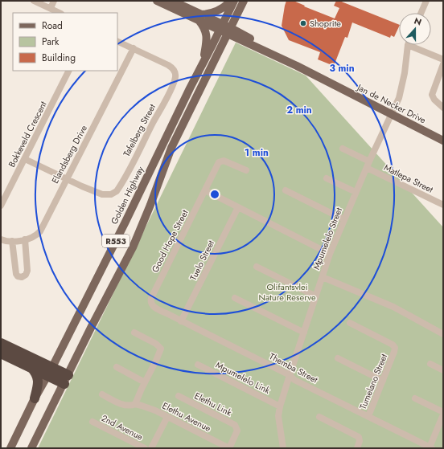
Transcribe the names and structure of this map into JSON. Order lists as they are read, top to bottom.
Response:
{
  "streets": {
    "main road": ["Jan de Necker Drive", "Golden Highway", "R553"],
    "street": [
      "Tafelberg Street",
      "Bokkeveld Crescent",
      "Elandsberg Drive",
      "Matlepa Street",
      "Mpumelelo Street",
      "Good Hope Street",
      "Tuelo Street",
      "Themba Street",
      "Mpumelelo Link",
      "Tumelano Street",
      "Elethu Link",
      "Elethu Avenue",
      "2nd Avenue"
    ]
  },
  "crossings": [
    ["Jan de Necker Drive", "Golden Highway"],
    ["Jan de Necker Drive", "Mpumelelo Street"],
    ["Jan de Necker Drive", "R553"],
    ["Tafelberg Street", "Elandsberg Drive"],
    ["Matlepa Street", "Mpumelelo Street"],
    ["Mpumelelo Street", "Themba Street"],
    ["Mpumelelo Street", "Mpumelelo Link"],
    ["Good Hope Street", "Themba Street"],
    ["Tuelo Street", "Themba Street"],
    ["Themba Street", "Tumelano Street"],
    ["Elethu Link", "Elethu Avenue"]
  ],
  "parks": ["Olifantsvlei Nature Reserve"],
  "places": ["Shoprite"],
  "legend": ["Road", "Park", "Building"],
  "north": "top",
  "rings": ["3 min", "2 min", "1 min"]
}
